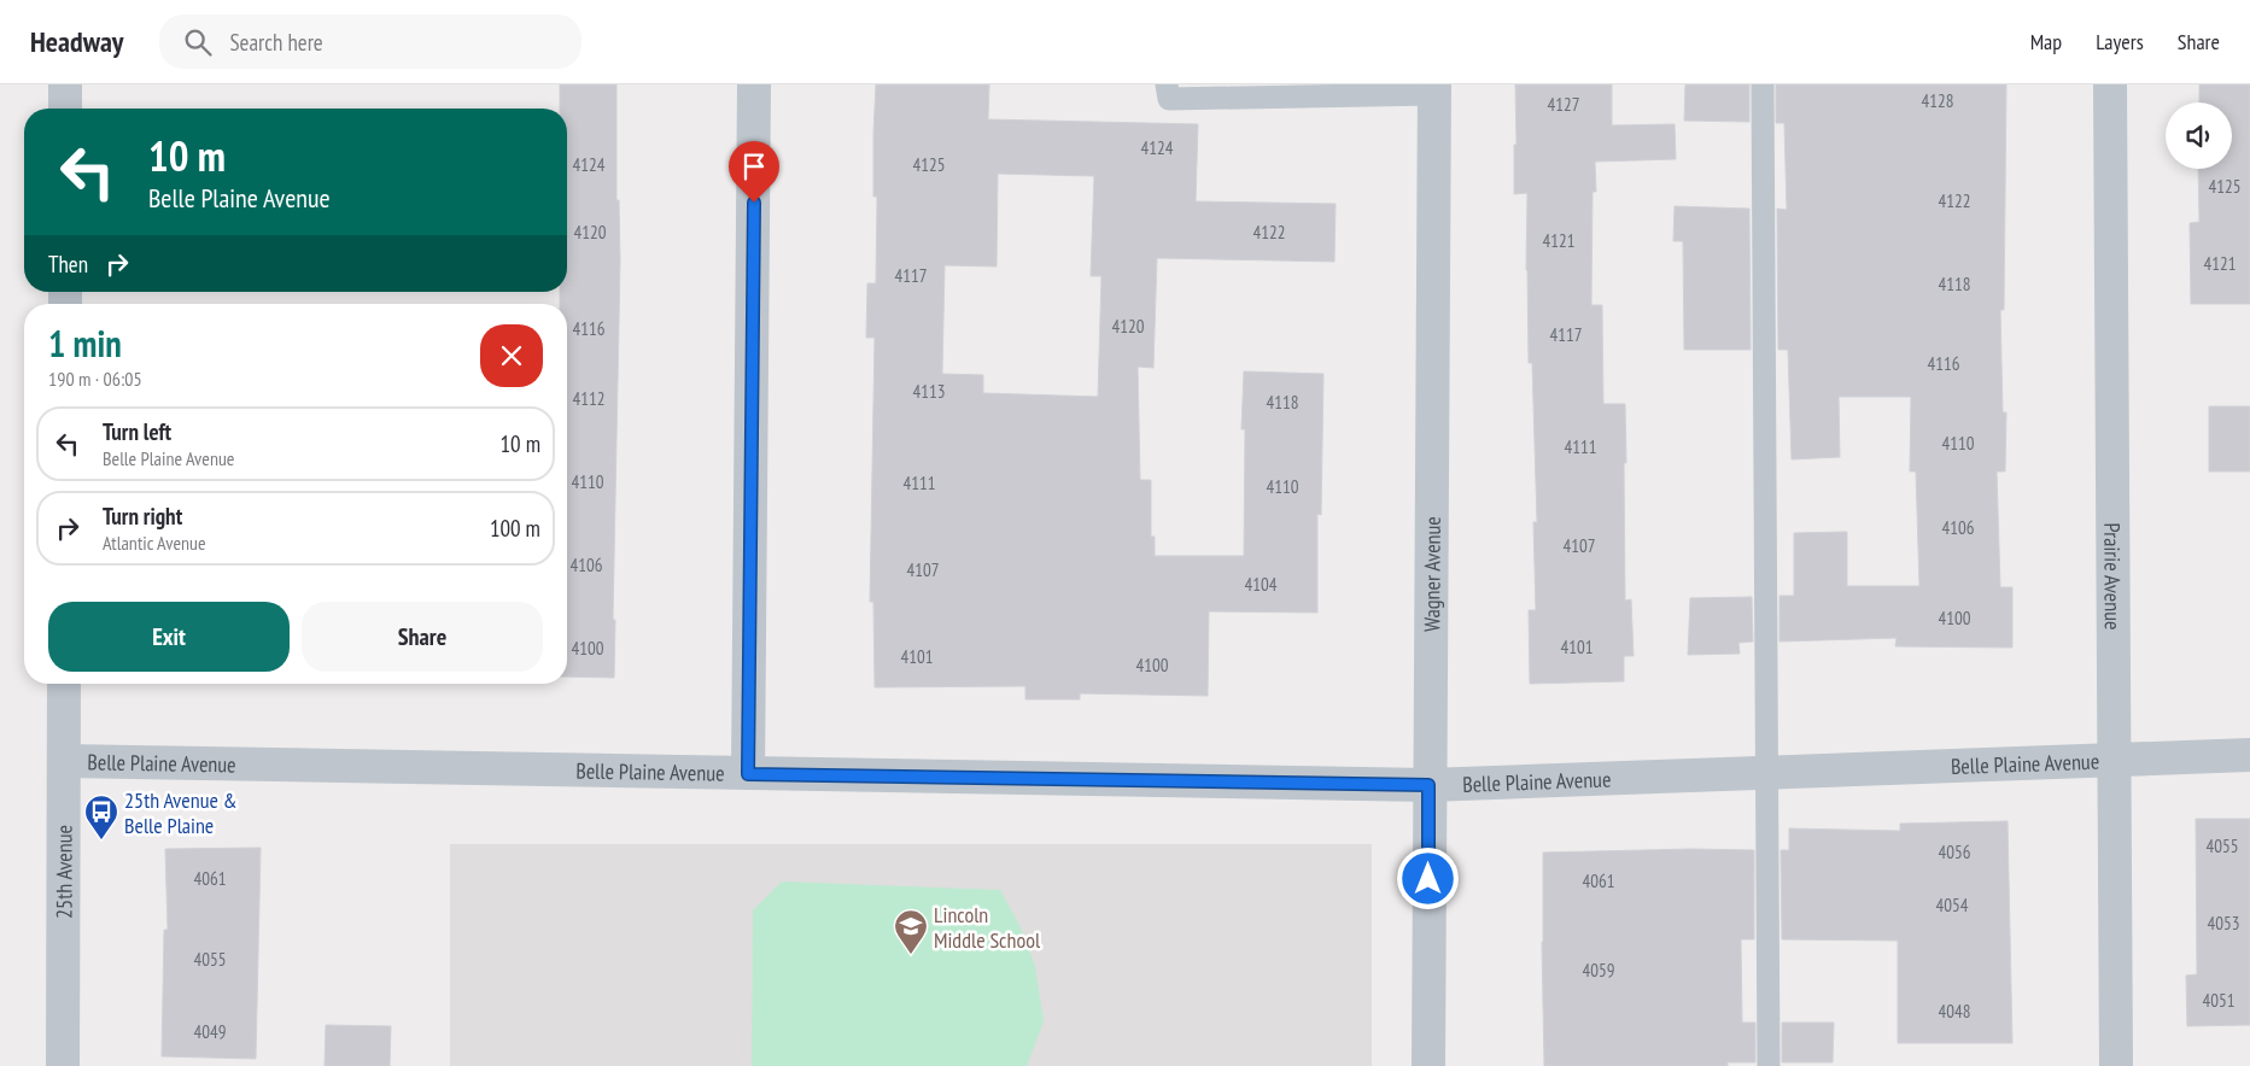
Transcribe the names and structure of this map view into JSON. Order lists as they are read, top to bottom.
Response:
{
  "streets": {
    "street": [
      "Wagner Avenue",
      "Prairie Avenue",
      "Belle Plaine Avenue",
      "25th Avenue"
    ]
  },
  "crossings": [
    ["Wagner Avenue", "Belle Plaine Avenue"],
    ["Prairie Avenue", "Belle Plaine Avenue"],
    ["Belle Plaine Avenue", "25th Avenue"]
  ],
  "places": {
    "bus stop": ["25th Avenue & Belle Plaine"],
    "school or university": ["Lincoln Middle School"]
  },
  "house_numbers": [
    "4128",
    "4127",
    "4124",
    "4124",
    "4125",
    "4125",
    "4122",
    "4120",
    "4122",
    "4121",
    "4121",
    "4117",
    "4118",
    "4120",
    "4116",
    "4117",
    "4116",
    "4113",
    "4112",
    "4118",
    "4110",
    "4111",
    "4110",
    "4111",
    "4110",
    "4106",
    "4107",
    "4106",
    "4107",
    "4104",
    "4100",
    "4101",
    "4100",
    "4101",
    "4100",
    "4055",
    "4056",
    "4061",
    "4061",
    "4054",
    "4053",
    "4055",
    "4059",
    "4051",
    "4048",
    "4049"
  ],
  "page": {
    "header": "Headway",
    "search": "Search here",
    "nav": ["Map", "Layers", "Share"],
    "turn": ["10 m", "Belle Plaine Avenue"],
    "then": "Then",
    "heading": ["1 min", "190 m · 06:05"],
    "list": [
      {
        "name": "Turn left",
        "note": "Belle Plaine Avenue",
        "value": "10 m"
      },
      {
        "name": "Turn right",
        "note": "Atlantic Avenue",
        "value": "100 m"
      }
    ],
    "buttons": ["Exit", "Share"]
  }
}
